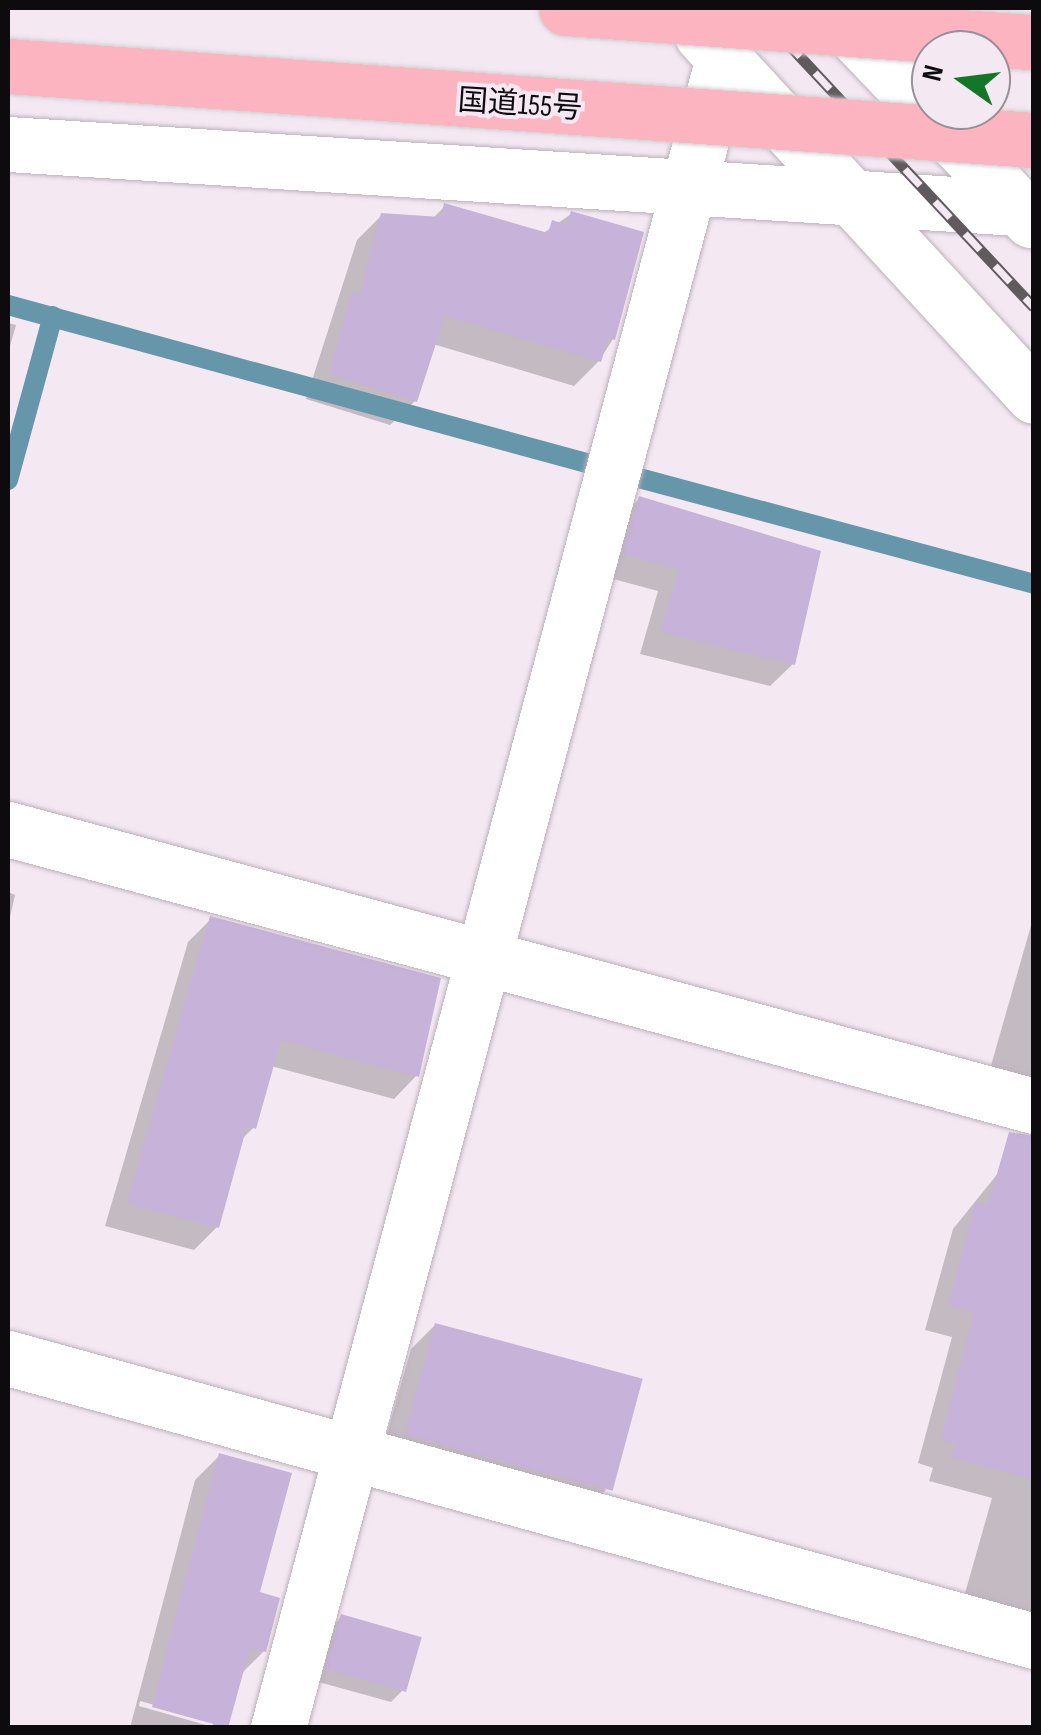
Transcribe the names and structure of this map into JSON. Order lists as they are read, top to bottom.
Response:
{
  "streets": {
    "highway": ["国道155号"]
  },
  "north": "left"
}
